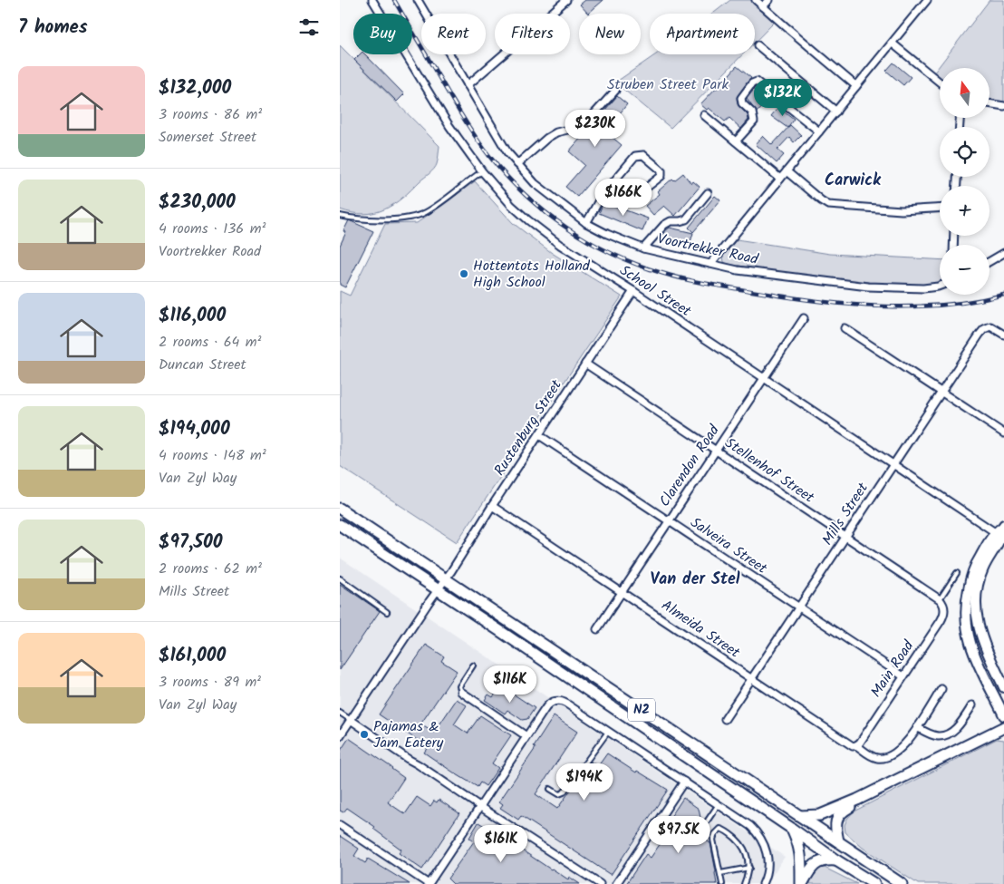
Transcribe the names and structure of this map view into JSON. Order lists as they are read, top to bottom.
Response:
{
  "streets": {
    "highway": ["N2"],
    "street": [
      "Voortrekker Road",
      "School Street",
      "Rustenburg Street",
      "Clarendon Road",
      "Stellenhof Street",
      "Mills Street",
      "Salveira Street",
      "Almeida Street",
      "Main Road"
    ]
  },
  "crossings": [
    ["School Street", "Rustenburg Street"],
    ["School Street", "Clarendon Road"],
    ["School Street", "Mills Street"],
    ["Rustenburg Street", "Stellenhof Street"],
    ["Rustenburg Street", "Salveira Street"],
    ["Rustenburg Street", "Almeida Street"],
    ["Rustenburg Street", "N2"],
    ["Clarendon Road", "Stellenhof Street"],
    ["Clarendon Road", "Salveira Street"],
    ["Clarendon Road", "Almeida Street"],
    ["Stellenhof Street", "Mills Street"],
    ["Stellenhof Street", "Main Road"],
    ["Mills Street", "Salveira Street"],
    ["Mills Street", "Almeida Street"],
    ["Salveira Street", "Main Road"],
    ["Almeida Street", "Main Road"]
  ],
  "districts": ["Carwick", "Van der Stel"],
  "parks": ["Struben Street Park"],
  "places": ["Hottentots Holland High School", "Pajamas & Jam Eatery"],
  "north": "top",
  "page": {
    "heading": "7 homes",
    "chip": [
      "Buy",
      "Rent",
      "Filters",
      "New",
      "Apartment"
    ],
    "list": [
      {
        "name": "$132,000",
        "note": "3 rooms · 86 m² · Somerset Street"
      },
      {
        "name": "$230,000",
        "note": "4 rooms · 136 m² · Voortrekker Road"
      },
      {
        "name": "$116,000",
        "note": "2 rooms · 64 m² · Duncan Street"
      },
      {
        "name": "$194,000",
        "note": "4 rooms · 148 m² · Van Zyl Way"
      },
      {
        "name": "$97,500",
        "note": "2 rooms · 62 m² · Mills Street"
      },
      {
        "name": "$161,000",
        "note": "3 rooms · 89 m² · Van Zyl Way"
      }
    ],
    "map_buttons": ["+", "−"],
    "price": [
      "$132K",
      "$230K",
      "$166K",
      "$116K",
      "$194K",
      "$97.5K",
      "$161K"
    ]
  }
}
